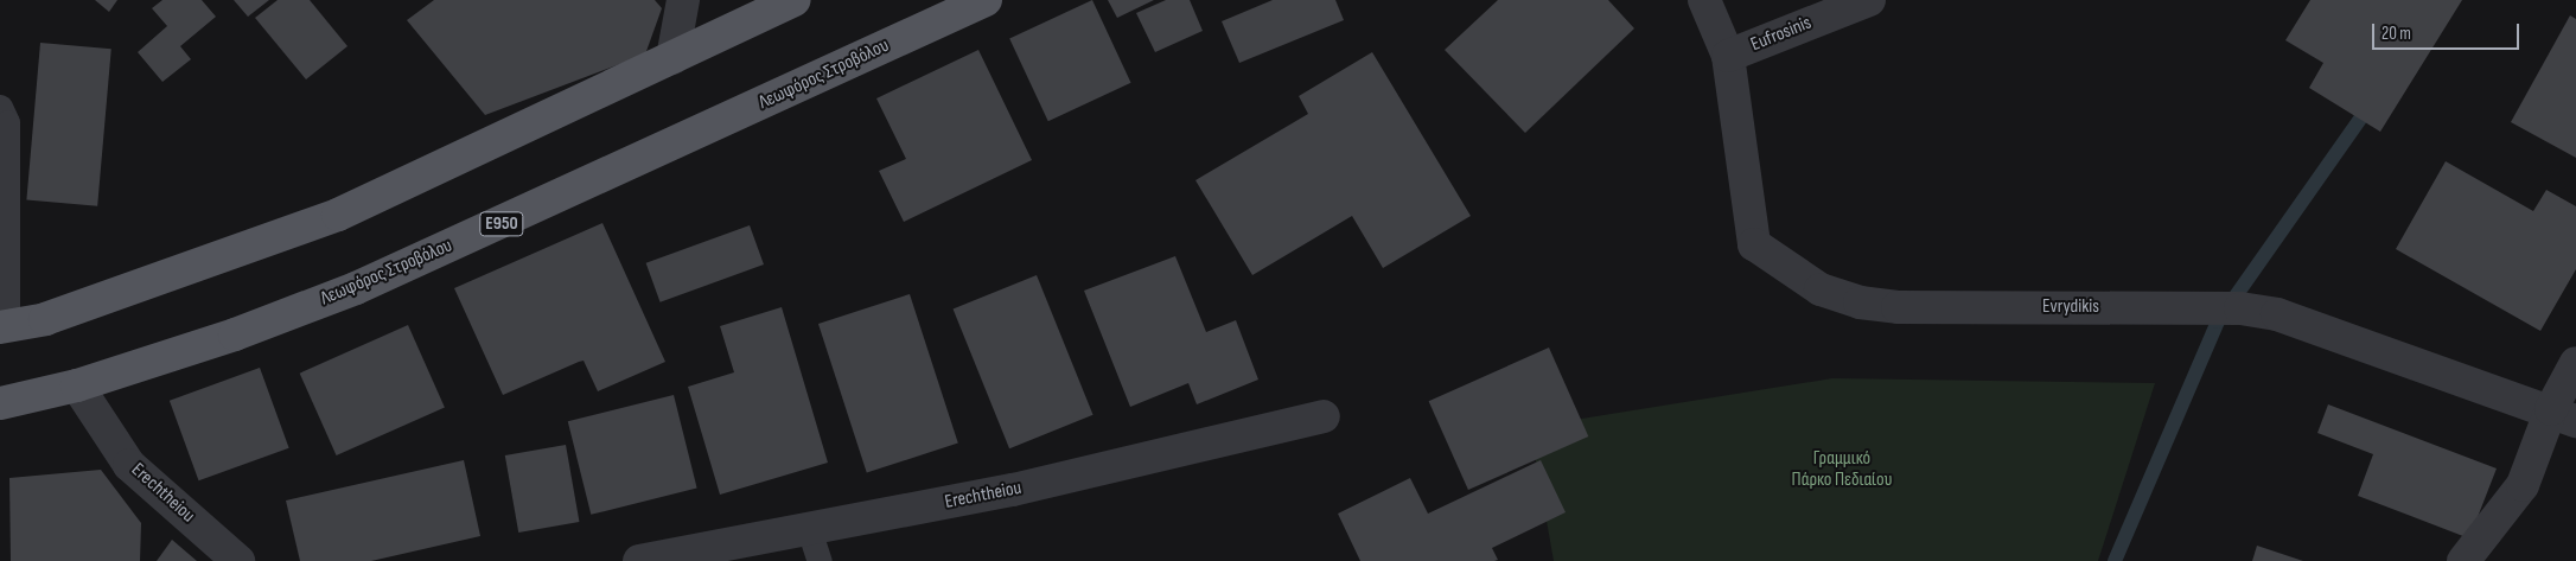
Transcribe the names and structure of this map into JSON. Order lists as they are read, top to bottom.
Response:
{
  "streets": {
    "main road": ["Λεωφόρος Στροβόλου", "E950"],
    "street": ["Eufrosinis", "Evrydikis", "Erechtheiou"]
  },
  "crossings": [
    ["Eufrosinis", "Evrydikis"],
    ["Λεωφόρος Στροβόλου", "Erechtheiou"]
  ],
  "parks": ["Γραμμικό Πάρκο Πεδιαίου"],
  "scale_bar": "20 m"
}
